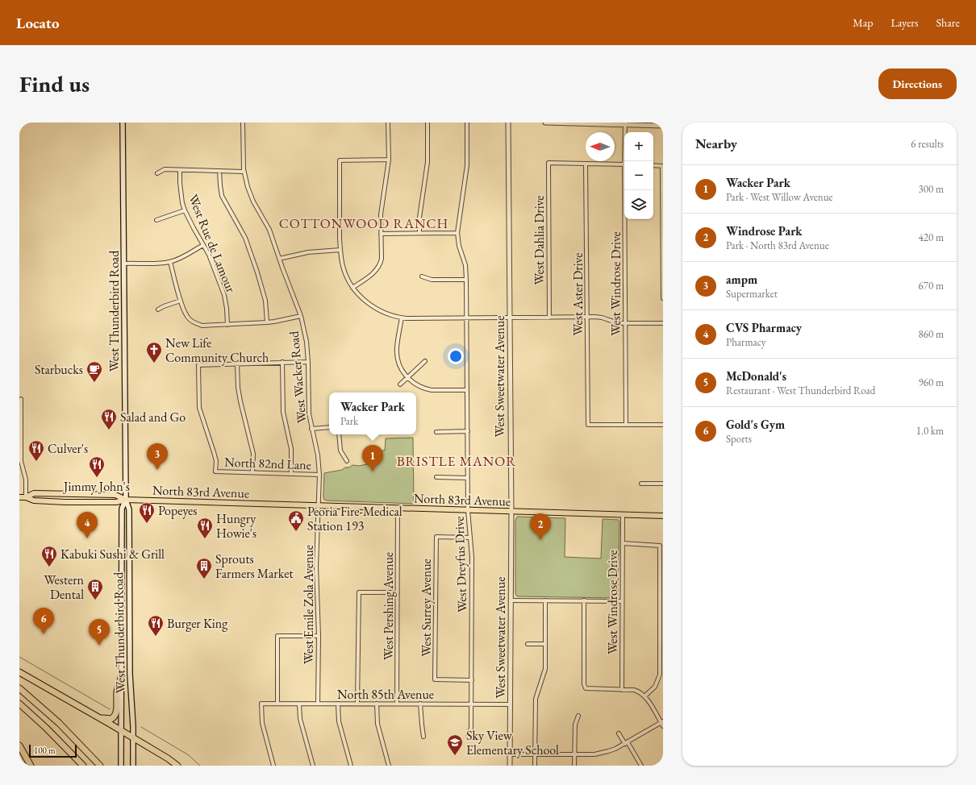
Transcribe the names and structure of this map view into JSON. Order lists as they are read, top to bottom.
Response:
{
  "streets": {
    "main road": ["West Thunderbird Road", "North 83rd Avenue"],
    "street": [
      "West Dahlia Drive",
      "West Rue de Lamour",
      "West Windrose Drive",
      "West Aster Drive",
      "West Sweetwater Avenue",
      "West Wacker Road",
      "North 82nd Lane",
      "West Dreyfus Drive",
      "West Emile Zola Avenue",
      "West Pershing Avenue",
      "West Surrey Avenue",
      "North 85th Avenue"
    ]
  },
  "crossings": [
    ["West Dahlia Drive", "West Aster Drive"],
    ["West Windrose Drive", "West Aster Drive"],
    ["West Windrose Drive", "North 83rd Avenue"],
    ["West Thunderbird Road", "North 83rd Avenue"],
    ["West Sweetwater Avenue", "North 83rd Avenue"],
    ["West Sweetwater Avenue", "North 85th Avenue"],
    ["West Wacker Road", "North 82nd Lane"],
    ["West Wacker Road", "North 83rd Avenue"],
    ["West Wacker Road", "West Emile Zola Avenue"],
    ["North 83rd Avenue", "West Dreyfus Drive"],
    ["North 83rd Avenue", "West Emile Zola Avenue"],
    ["North 83rd Avenue", "West Pershing Avenue"],
    ["West Dreyfus Drive", "West Surrey Avenue"],
    ["West Dreyfus Drive", "North 85th Avenue"],
    ["West Emile Zola Avenue", "North 85th Avenue"],
    ["West Pershing Avenue", "North 85th Avenue"]
  ],
  "districts": ["COTTONWOOD RANCH", "BRISTLE MANOR"],
  "places": {
    "church": ["New Life Community Church"],
    "cafe": ["Starbucks"],
    "restaurant": [
      "Salad and Go",
      "Culver's",
      "Jimmy John's",
      "Popeyes",
      "Hungry Howie's",
      "Kabuki Sushi & Grill",
      "Burger King"
    ],
    "public building": ["Peoria Fire-Medical Station 193"],
    "building": ["Sprouts Farmers Market", "Western Dental"],
    "school or university": ["Sky View Elementary School"]
  },
  "scale_bar": "100 m",
  "north": "left",
  "page": {
    "header": "Locato",
    "nav": ["Map", "Layers", "Share"],
    "buttons": "Directions",
    "title": "Find us",
    "heading": ["Nearby", "6 results"],
    "map_buttons": ["+", "−"],
    "list": [
      {
        "mark": "1",
        "name": "Wacker Park",
        "note": "Park · West Willow Avenue",
        "value": "300 m"
      },
      {
        "mark": "2",
        "name": "Windrose Park",
        "note": "Park · North 83rd Avenue",
        "value": "420 m"
      },
      {
        "mark": "3",
        "name": "ampm",
        "note": "Supermarket",
        "value": "670 m"
      },
      {
        "mark": "4",
        "name": "CVS Pharmacy",
        "note": "Pharmacy",
        "value": "860 m"
      },
      {
        "mark": "5",
        "name": "McDonald's",
        "note": "Restaurant · West Thunderbird Road",
        "value": "960 m"
      },
      {
        "mark": "6",
        "name": "Gold's Gym",
        "note": "Sports",
        "value": "1.0 km"
      }
    ],
    "popup": ["Wacker Park", "Park"],
    "pins": [
      "3",
      "1",
      "4",
      "2",
      "6",
      "5"
    ],
    "scale": "100 m"
  }
}
